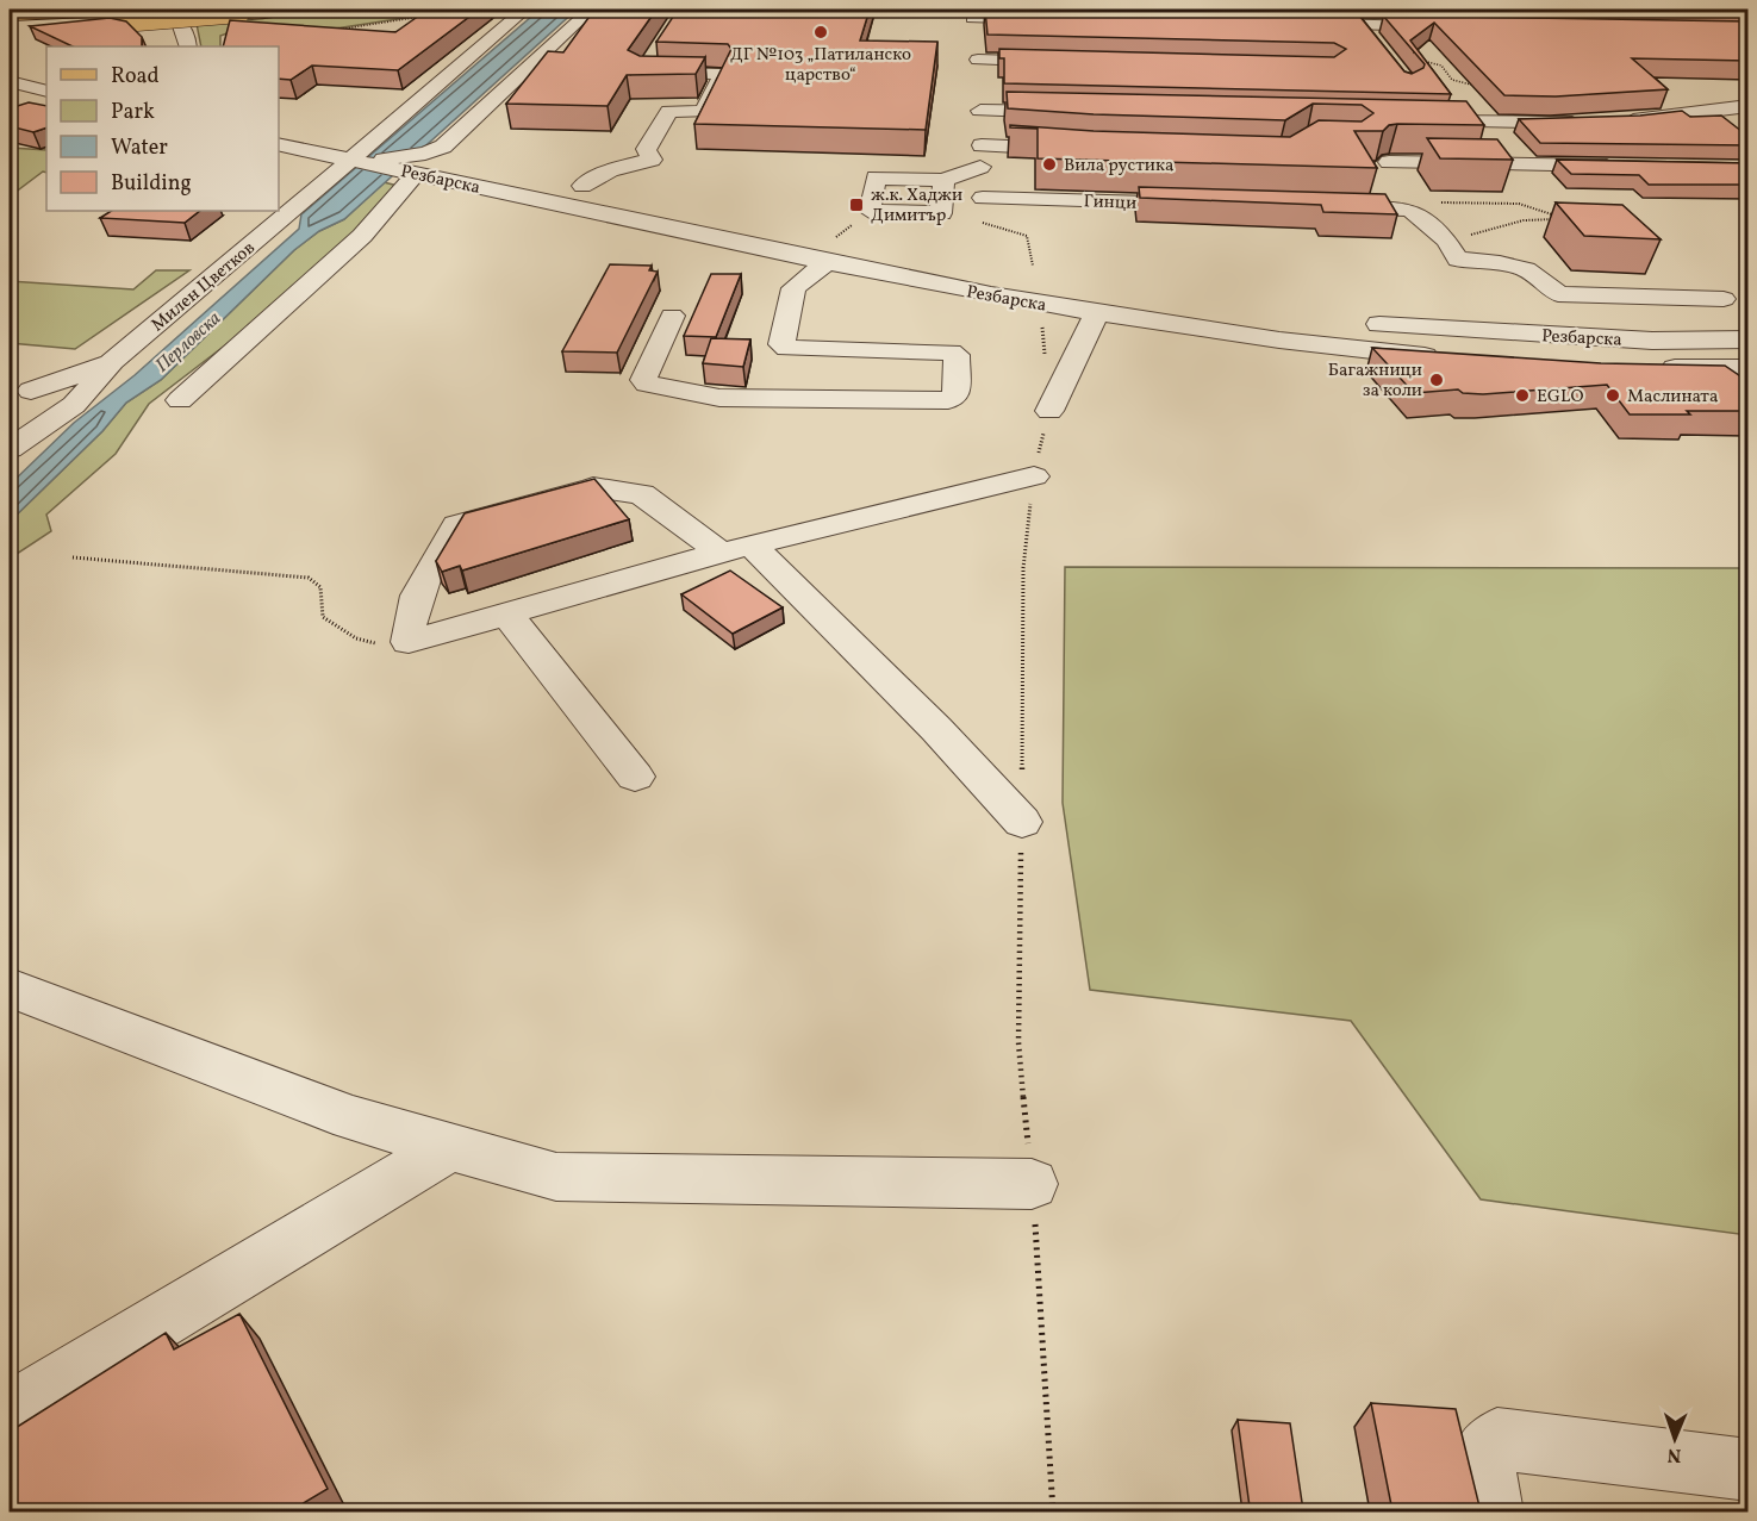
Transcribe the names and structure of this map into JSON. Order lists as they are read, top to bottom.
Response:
{
  "streets": {
    "street": ["Резбарска", "Гинци", "Милен Цветков"]
  },
  "crossings": [
    ["Резбарска", "Милен Цветков"]
  ],
  "water": ["Перловска"],
  "places": {
    "other": [
      "ДГ №103 „Патиланско царство“",
      "Вила рустика",
      "Багажници за коли",
      "EGLO",
      "Маслината"
    ],
    "transit": ["ж.к. Хаджи Димитър"]
  },
  "legend": [
    "Road",
    "Park",
    "Water",
    "Building"
  ],
  "north": "bottom"
}
